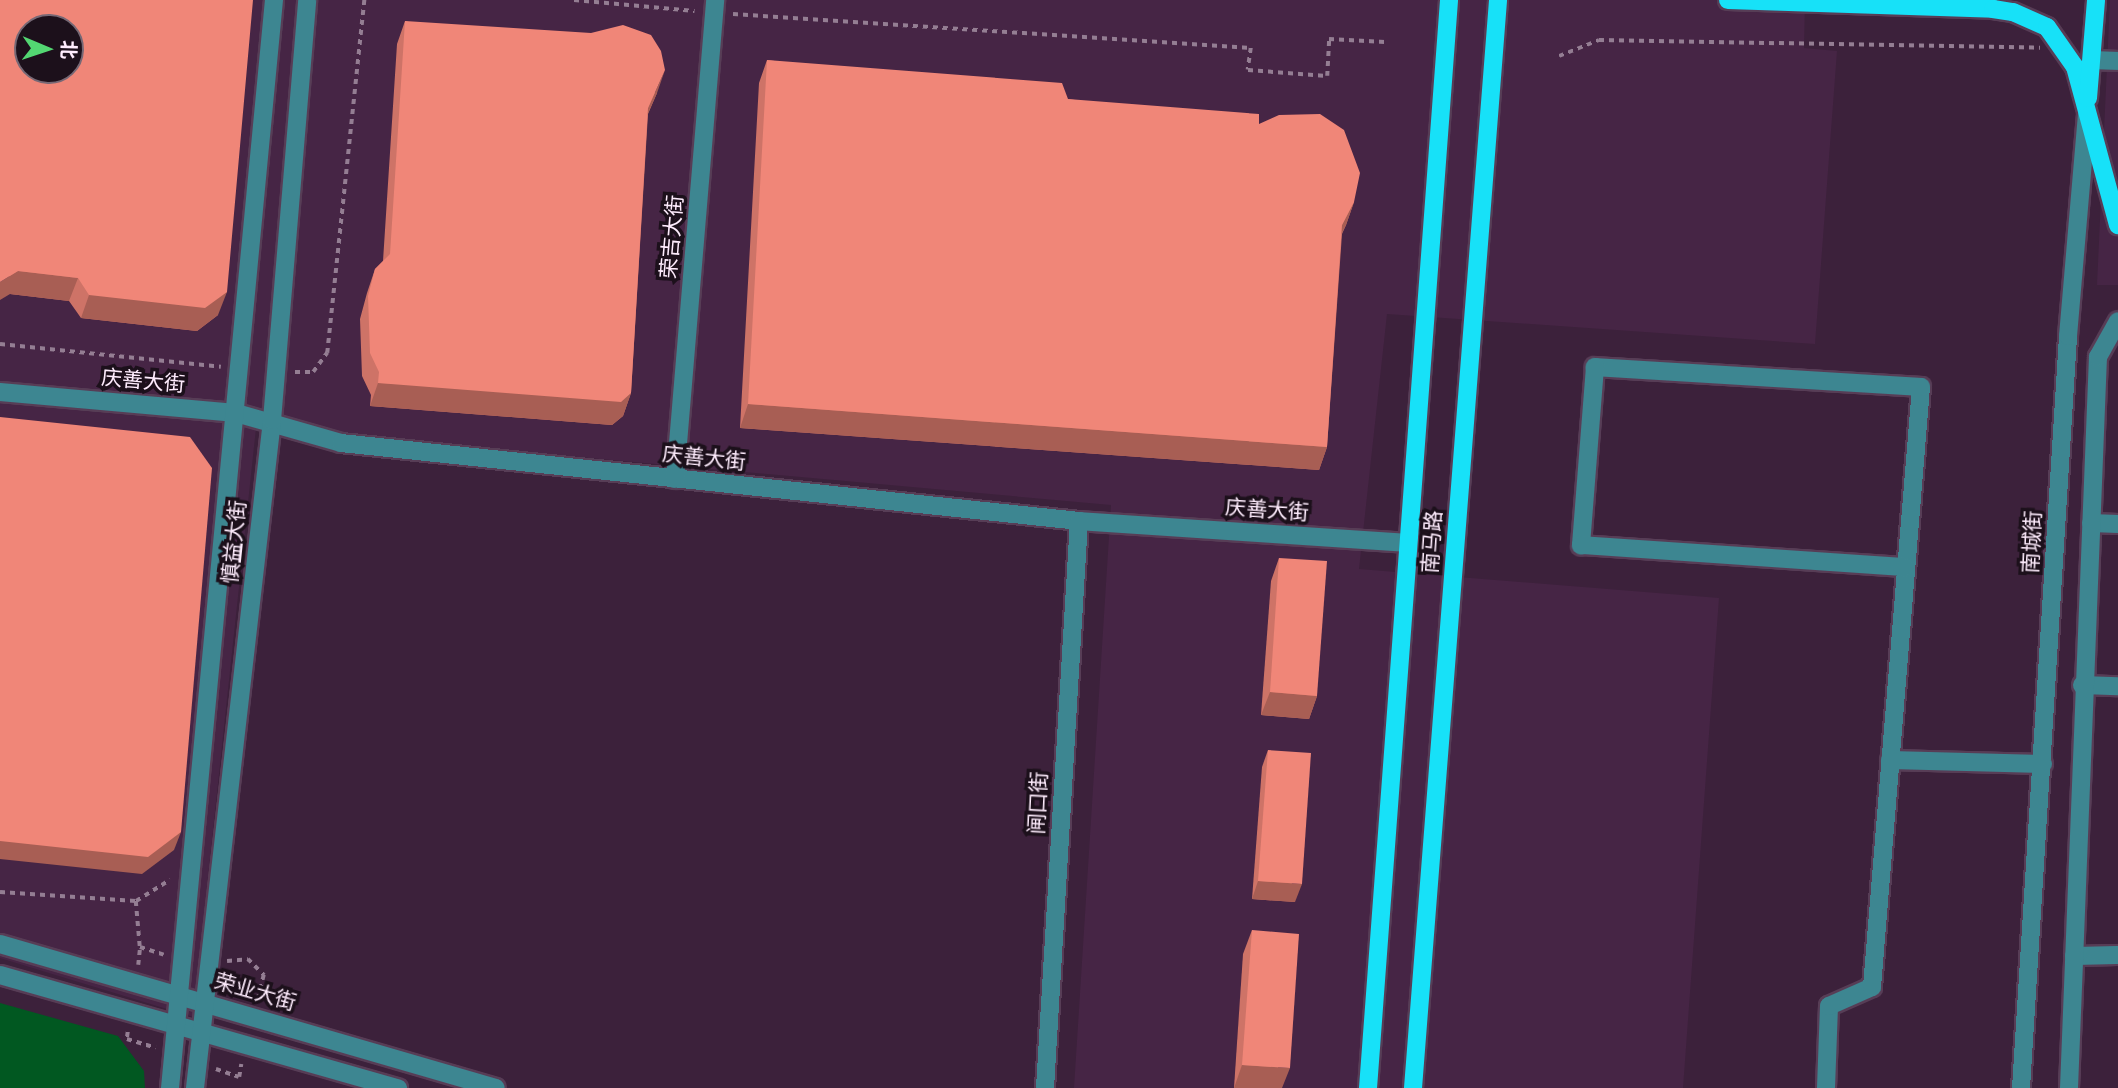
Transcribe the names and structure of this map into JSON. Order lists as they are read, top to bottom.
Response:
{
  "streets": {
    "main road": ["南马路", "南城街"],
    "street": [
      "荣吉大街",
      "庆善大街",
      "慎益大街",
      "闸口街",
      "荣业大街"
    ]
  },
  "crossings": [
    ["荣吉大街", "庆善大街"],
    ["庆善大街", "慎益大街"],
    ["庆善大街", "南马路"],
    ["庆善大街", "闸口街"],
    ["慎益大街", "荣业大街"]
  ],
  "north": "right"
}
